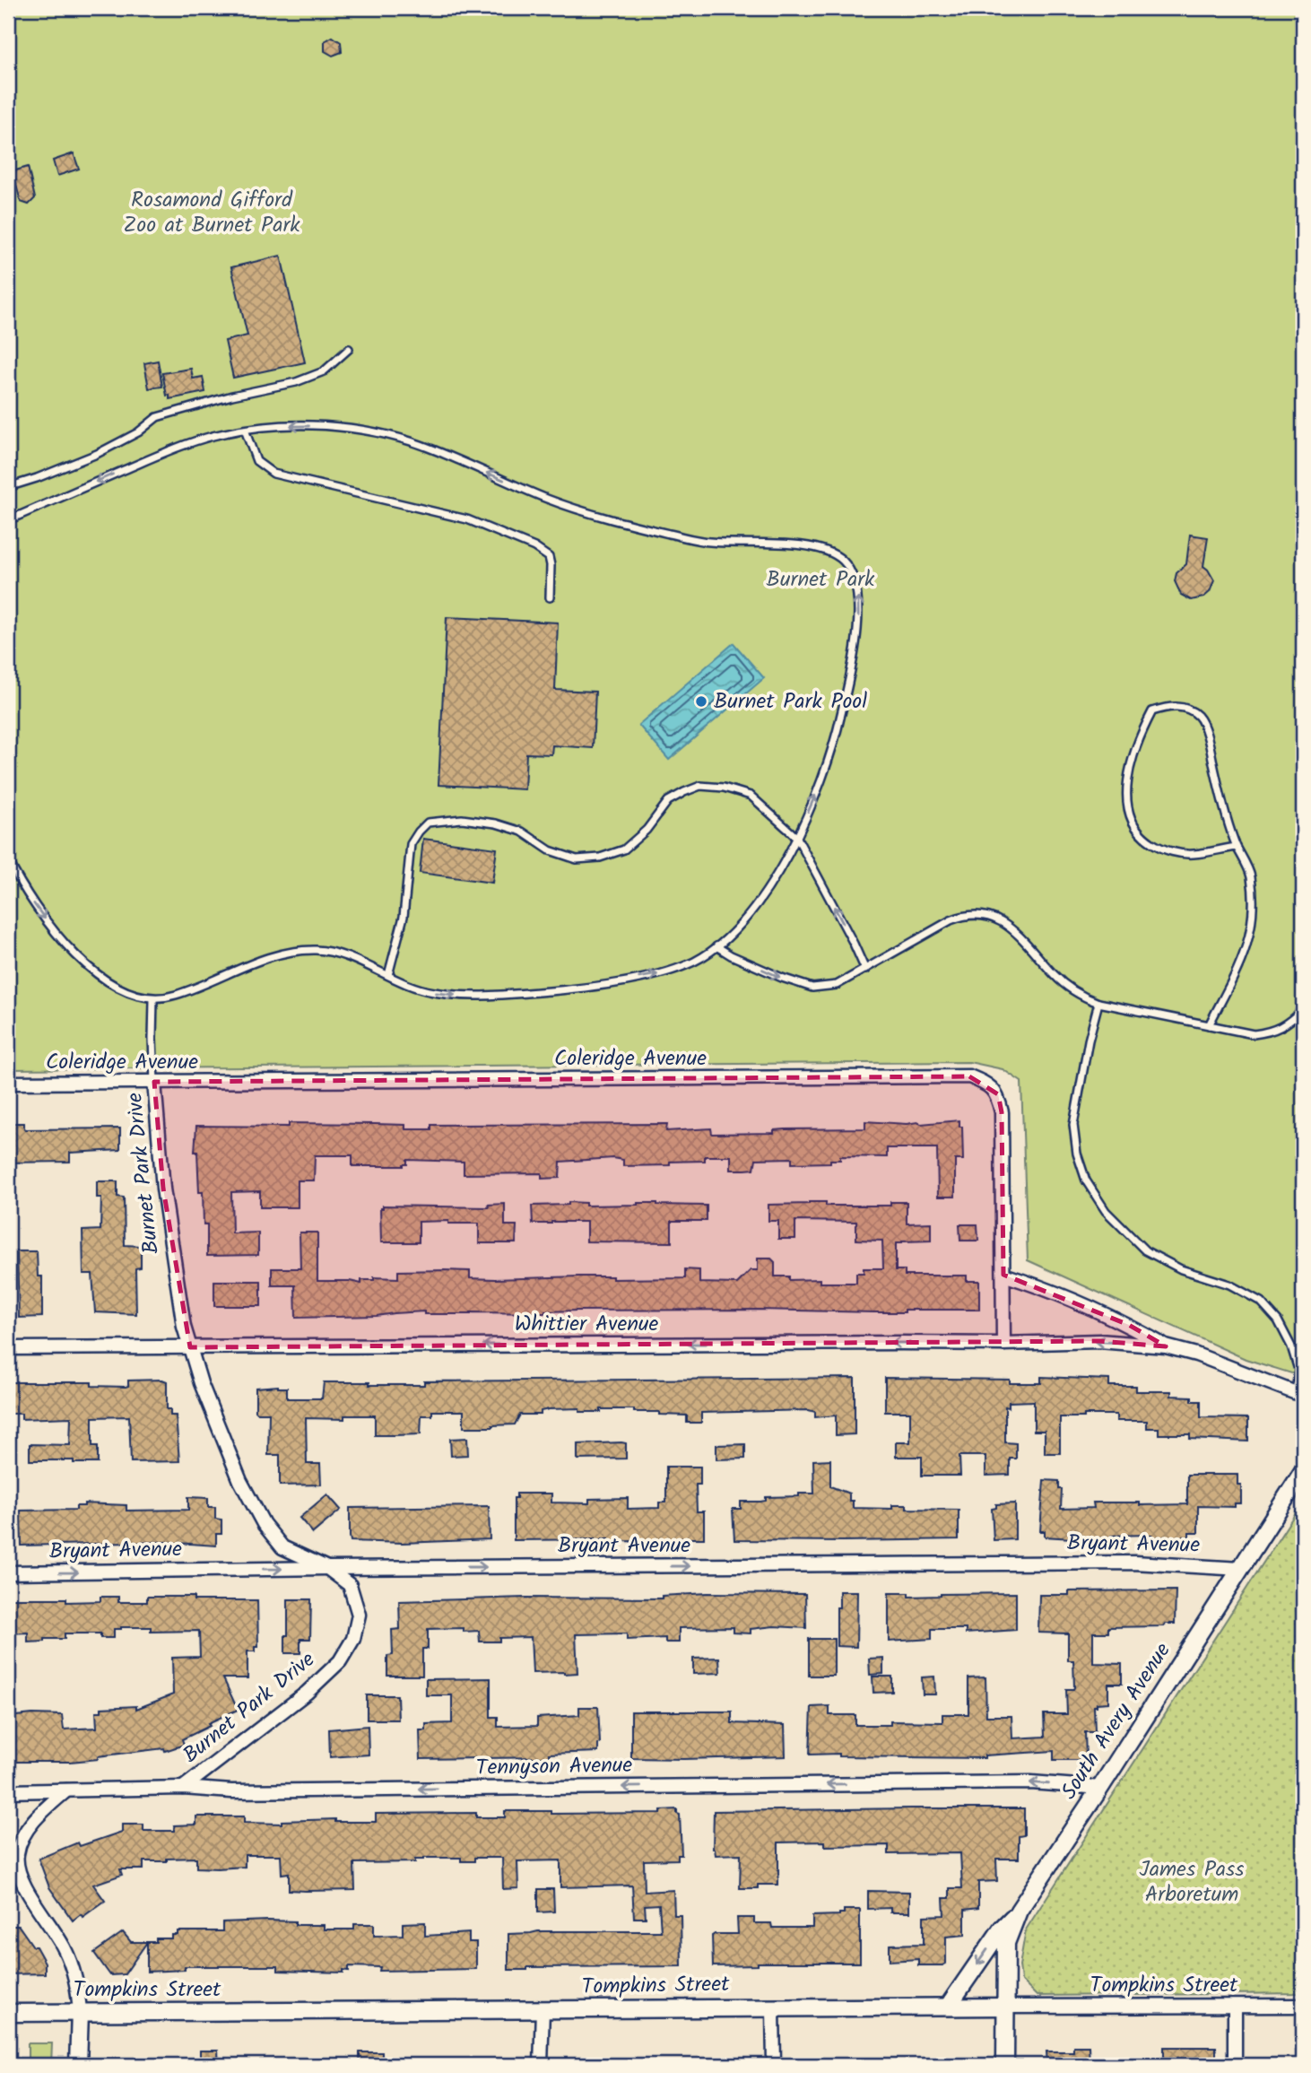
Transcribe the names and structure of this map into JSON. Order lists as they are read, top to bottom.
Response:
{
  "streets": {
    "street": [
      "Coleridge Avenue",
      "Burnet Park Drive",
      "Whittier Avenue",
      "Bryant Avenue",
      "South Avery Avenue",
      "Tennyson Avenue",
      "Tompkins Street"
    ]
  },
  "crossings": [
    ["Coleridge Avenue", "Burnet Park Drive"],
    ["Coleridge Avenue", "Whittier Avenue"],
    ["Burnet Park Drive", "Whittier Avenue"],
    ["Burnet Park Drive", "Bryant Avenue"],
    ["Burnet Park Drive", "Tennyson Avenue"],
    ["Bryant Avenue", "South Avery Avenue"],
    ["South Avery Avenue", "Tennyson Avenue"],
    ["South Avery Avenue", "Tompkins Street"]
  ],
  "one_way": ["Whittier Avenue", "Bryant Avenue", "Tennyson Avenue"],
  "parks": ["Rosamond Gifford Zoo at Burnet Park", "Burnet Park", "James Pass Arboretum"],
  "places": ["Burnet Park Pool"]
}
